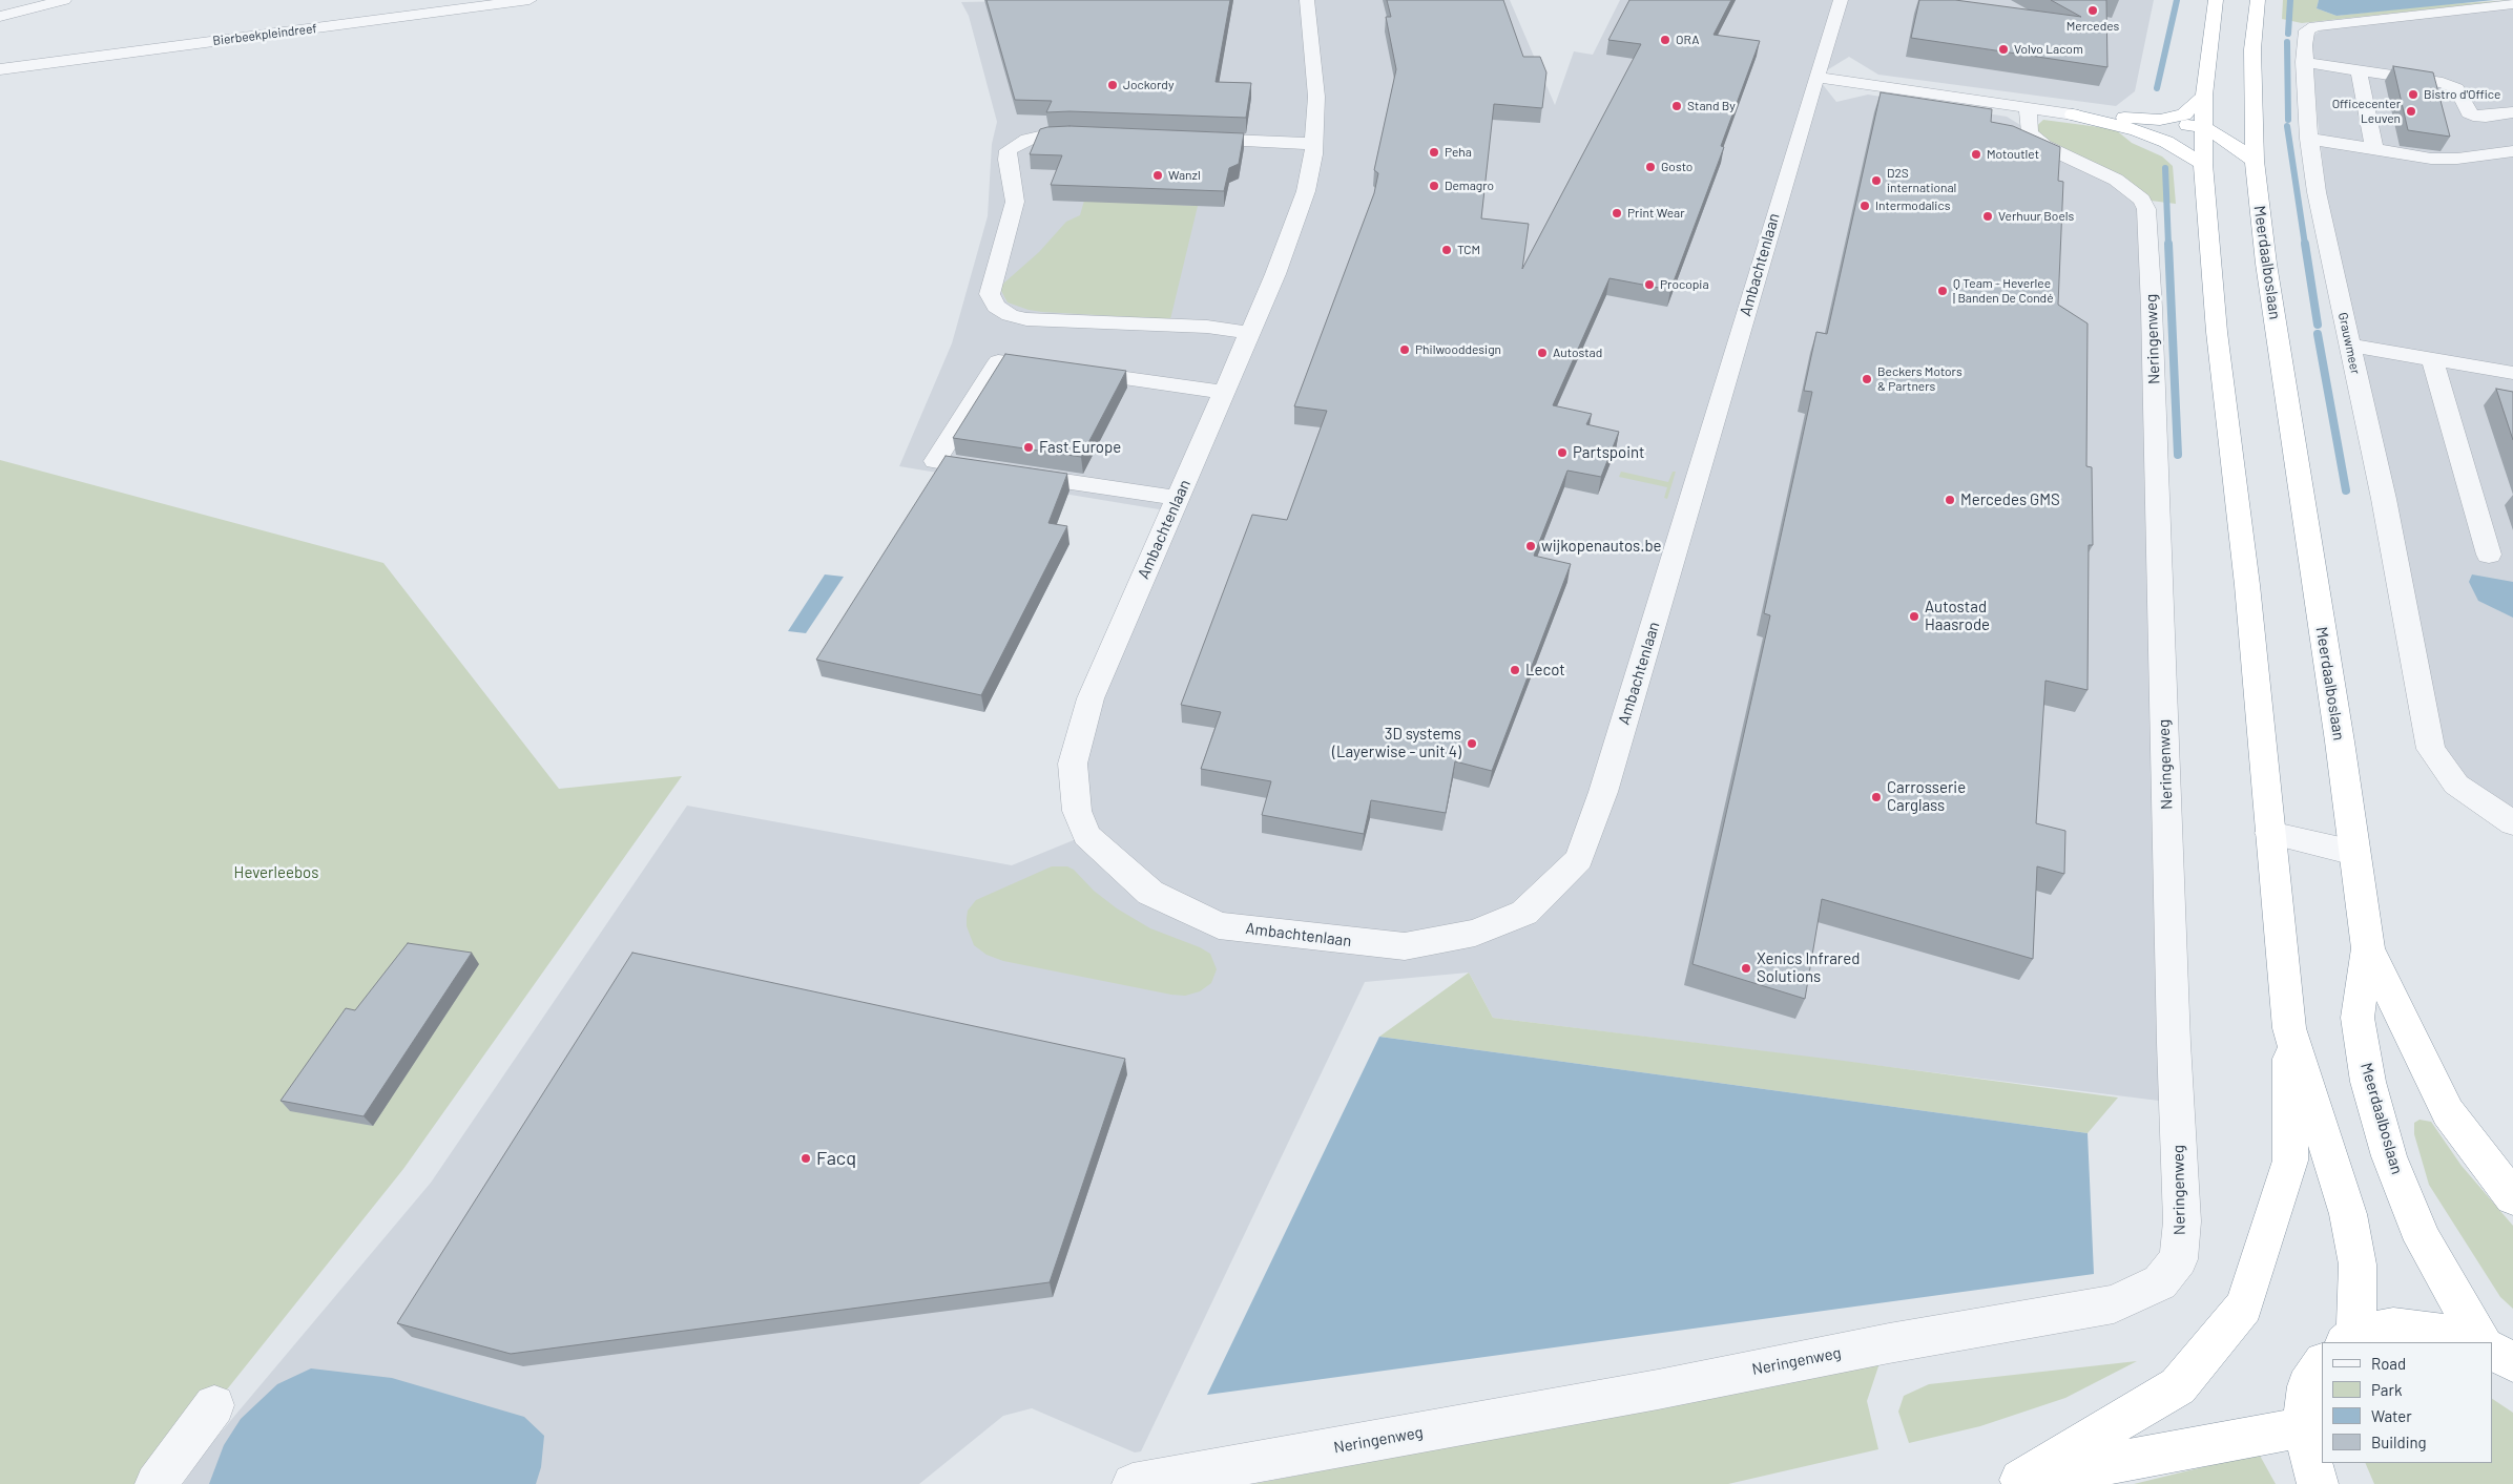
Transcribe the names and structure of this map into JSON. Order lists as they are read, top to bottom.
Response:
{
  "streets": {
    "highway": ["Meerdaalboslaan"],
    "street": [
      "Bierbeekpleindreef",
      "Ambachtenlaan",
      "Neringenweg",
      "Grauwmeer"
    ]
  },
  "parks": ["Heverleebos"],
  "places": [
    "Mercedes",
    "ORA",
    "Volvo Lacom",
    "Jockordy",
    "Bistro d'Office",
    "Stand By",
    "Officecenter Leuven",
    "Peha",
    "Motoutlet",
    "Gosto",
    "Wanzl",
    "D2S international",
    "Demagro",
    "Intermodalics",
    "Print Wear",
    "Verhuur Boels",
    "TCM",
    "Procopia",
    "Q Team - Heverlee | Banden De Condé",
    "Philwooddesign",
    "Autostad",
    "Beckers Motors & Partners",
    "Fast Europe",
    "Partspoint",
    "Mercedes GMS",
    "wijkopenautos.be",
    "Autostad Haasrode",
    "Lecot",
    "3D systems (Layerwise - unit 4)",
    "Carrosserie Carglass",
    "Xenics Infrared Solutions",
    "Facq"
  ],
  "legend": [
    "Road",
    "Park",
    "Water",
    "Building"
  ]
}
